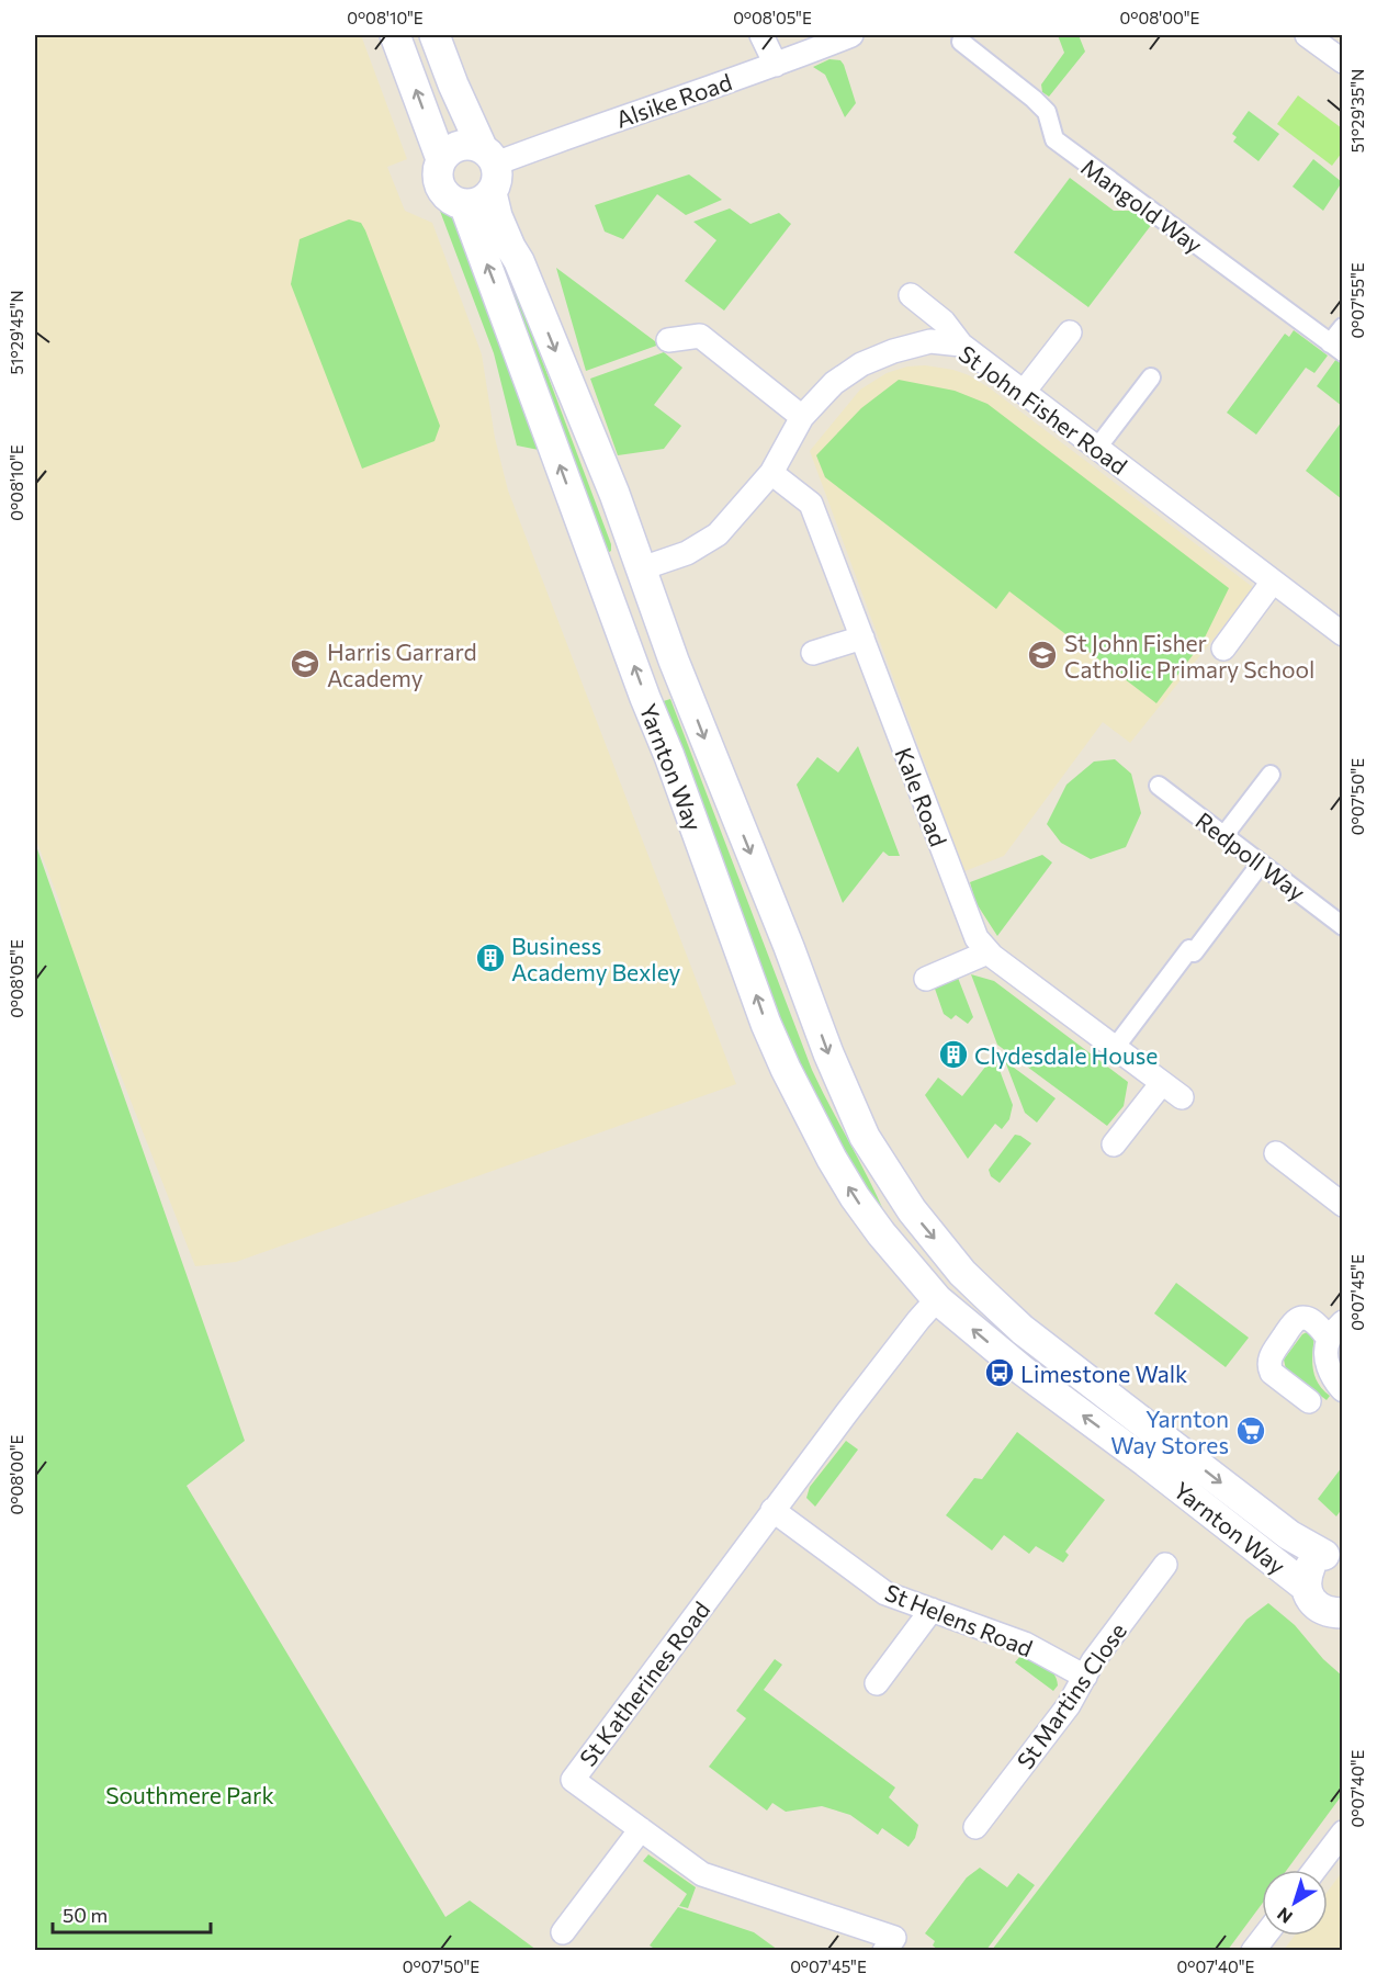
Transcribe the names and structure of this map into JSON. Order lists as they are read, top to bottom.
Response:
{
  "streets": {
    "street": [
      "Alsike Road",
      "Mangold Way",
      "St John Fisher Road",
      "Yarnton Way",
      "Kale Road",
      "Redpoll Way",
      "St Helens Road",
      "St Katherines Road",
      "St Martins Close"
    ]
  },
  "crossings": [
    ["Alsike Road", "Yarnton Way"],
    ["St John Fisher Road", "Yarnton Way"],
    ["St John Fisher Road", "Kale Road"],
    ["Yarnton Way", "St Katherines Road"],
    ["St Helens Road", "St Katherines Road"],
    ["St Helens Road", "St Martins Close"]
  ],
  "parks": ["Southmere Park"],
  "places": {
    "school or university": ["St John Fisher Catholic Primary School", "Harris Garrard Academy"],
    "building": ["Business Academy Bexley", "Clydesdale House"],
    "bus stop": ["Limestone Walk"],
    "supermarket": ["Yarnton Way Stores"]
  },
  "scale_bar": "50 m",
  "north": "bottom left",
  "coordinates": [
    "0°08'10\"E",
    "0°08'05\"E",
    "0°08'00\"E",
    "51°29'35\"N",
    "0°07'55\"E",
    "51°29'45\"N",
    "0°07'50\"E",
    "0°07'45\"E",
    "0°07'40\"E"
  ]
}
